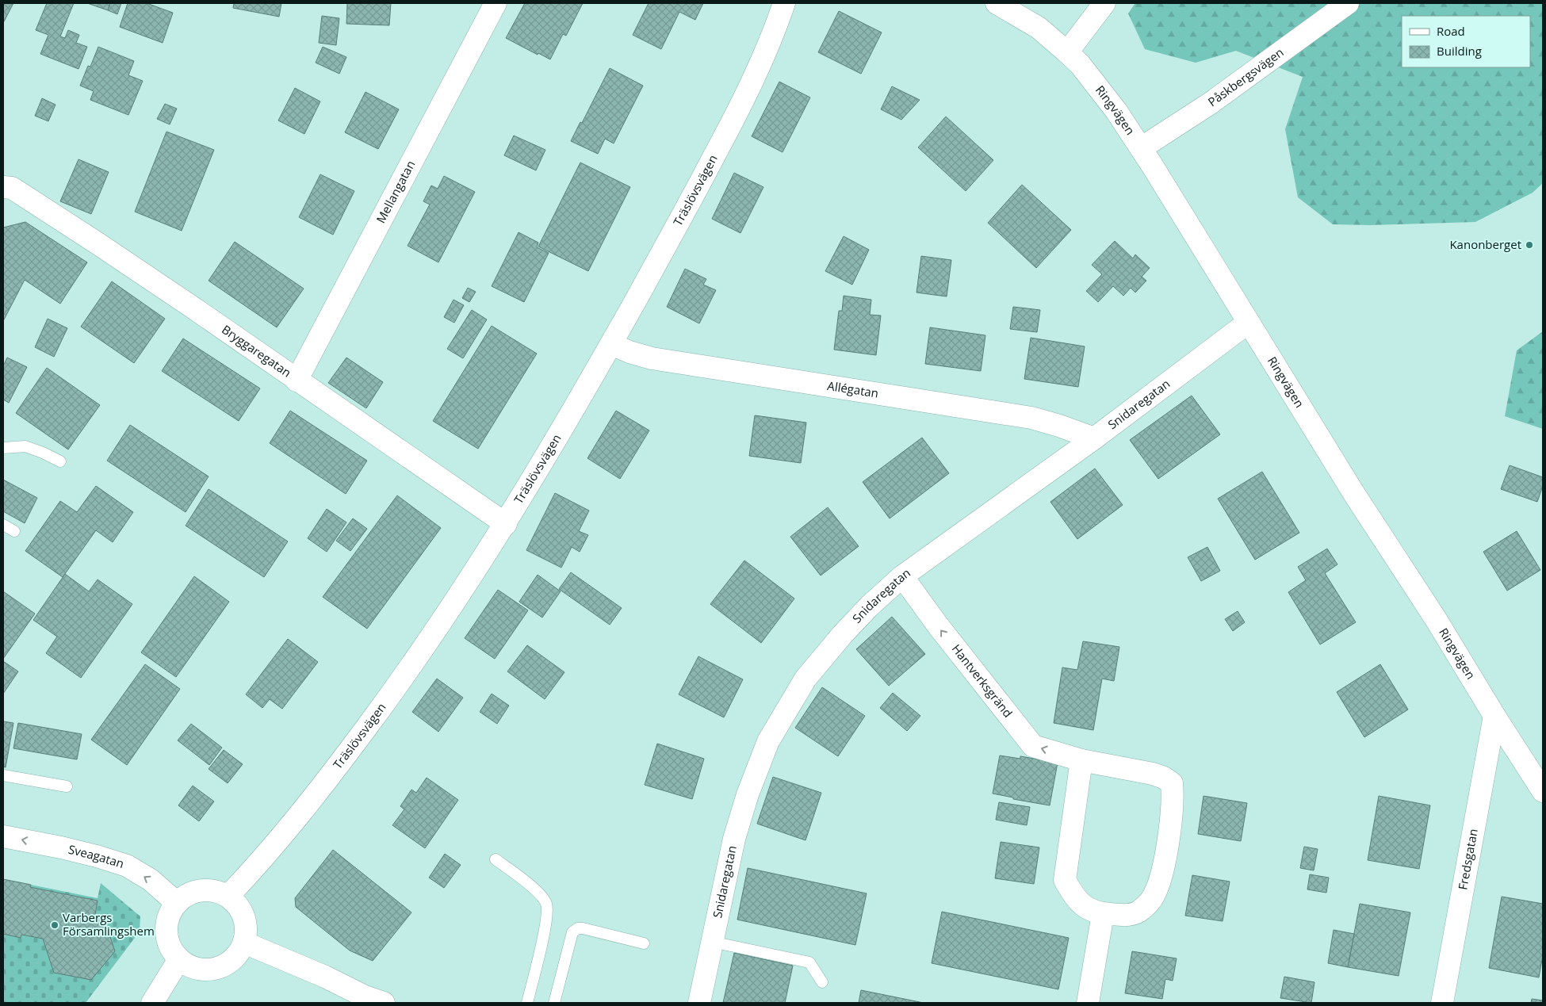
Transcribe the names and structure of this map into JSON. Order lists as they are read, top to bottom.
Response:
{
  "streets": {
    "street": [
      "Påskbergsvägen",
      "Ringvägen",
      "Träslövsvägen",
      "Mellangatan",
      "Bryggaregatan",
      "Allégatan",
      "Snidaregatan",
      "Hantverksgränd",
      "Sveagatan",
      "Fredsgatan"
    ]
  },
  "crossings": [
    ["Påskbergsvägen", "Ringvägen"],
    ["Ringvägen", "Snidaregatan"],
    ["Ringvägen", "Fredsgatan"],
    ["Träslövsvägen", "Bryggaregatan"],
    ["Träslövsvägen", "Allégatan"],
    ["Träslövsvägen", "Sveagatan"],
    ["Mellangatan", "Bryggaregatan"],
    ["Allégatan", "Snidaregatan"],
    ["Snidaregatan", "Hantverksgränd"]
  ],
  "one_way": ["Hantverksgränd", "Sveagatan"],
  "places": ["Kanonberget", "Varbergs Församlingshem"],
  "legend": ["Road", "Building"]
}
